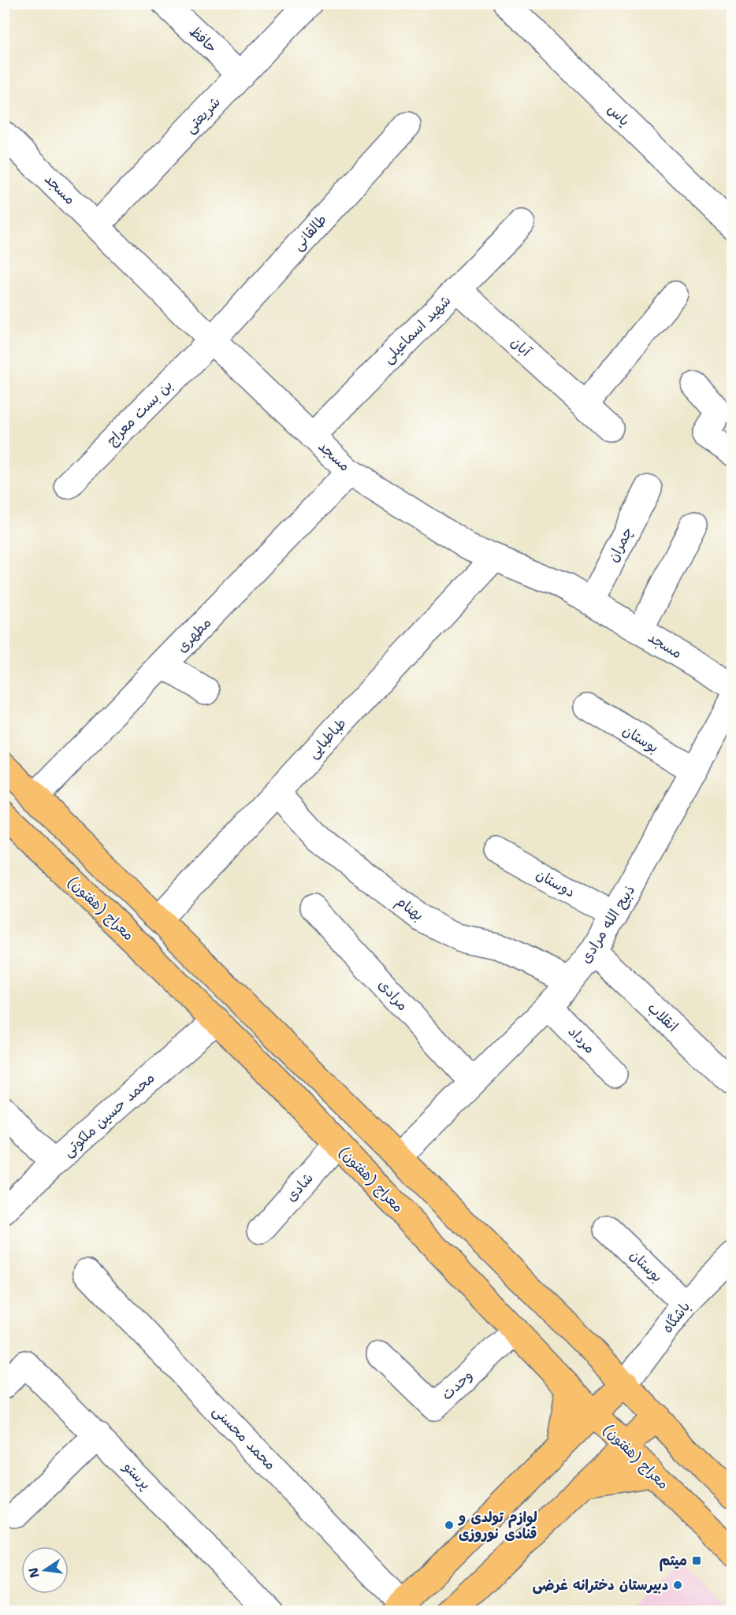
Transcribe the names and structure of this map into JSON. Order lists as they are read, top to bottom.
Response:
{
  "streets": {
    "main road": ["معراج (هفتون)"],
    "street": [
      "حافظ",
      "شریعتی",
      "یاس",
      "مسجد",
      "طالقانی",
      "شهید اسماعیلی",
      "آبان",
      "بن بست معراج",
      "چمران",
      "مطهری",
      "طباطبایی",
      "بوستان",
      "دوستان",
      "بهنام",
      "ذبیح الله مرادی",
      "مرادی",
      "انقلاب",
      "مرداد",
      "محمد حسین ملکوتی",
      "شادی",
      "باشگاه",
      "وحدت",
      "محمد محسنی",
      "پرستو"
    ]
  },
  "crossings": [
    ["حافظ", "شریعتی"],
    ["شریعتی", "مسجد"],
    ["مسجد", "طالقانی"],
    ["مسجد", "شهید اسماعیلی"],
    ["مسجد", "بن بست معراج"],
    ["مسجد", "چمران"],
    ["مسجد", "مطهری"],
    ["مسجد", "طباطبایی"],
    ["طالقانی", "بن بست معراج"],
    ["شهید اسماعیلی", "آبان"],
    ["طباطبایی", "بهنام"],
    ["بوستان", "ذبیح الله مرادی"],
    ["بوستان", "باشگاه"],
    ["دوستان", "ذبیح الله مرادی"],
    ["معراج (هفتون)", "محمد حسین ملکوتی"],
    ["معراج (هفتون)", "شادی"],
    ["معراج (هفتون)", "وحدت"],
    ["بهنام", "ذبیح الله مرادی"],
    ["ذبیح الله مرادی", "مرادی"],
    ["ذبیح الله مرادی", "انقلاب"],
    ["ذبیح الله مرادی", "مرداد"]
  ],
  "places": {
    "other": ["لوازم تولدی و قنادی نوروزی", "دبیرستان دخترانه غرضی"],
    "transit": ["میثم"]
  },
  "north": "left"
}
